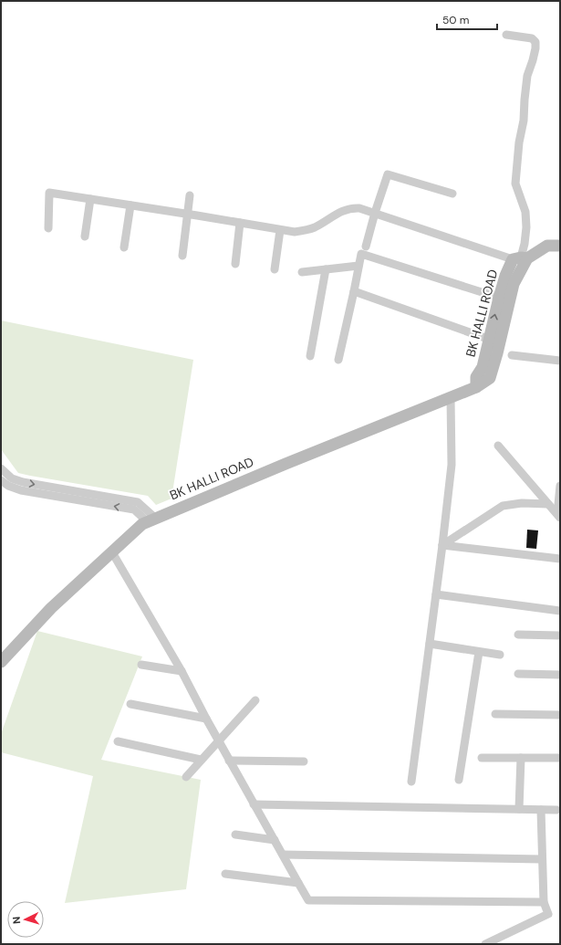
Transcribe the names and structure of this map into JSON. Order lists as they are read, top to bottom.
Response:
{
  "streets": {
    "main road": ["BK HALLI ROAD"]
  },
  "scale_bar": "50 m",
  "north": "left"
}
